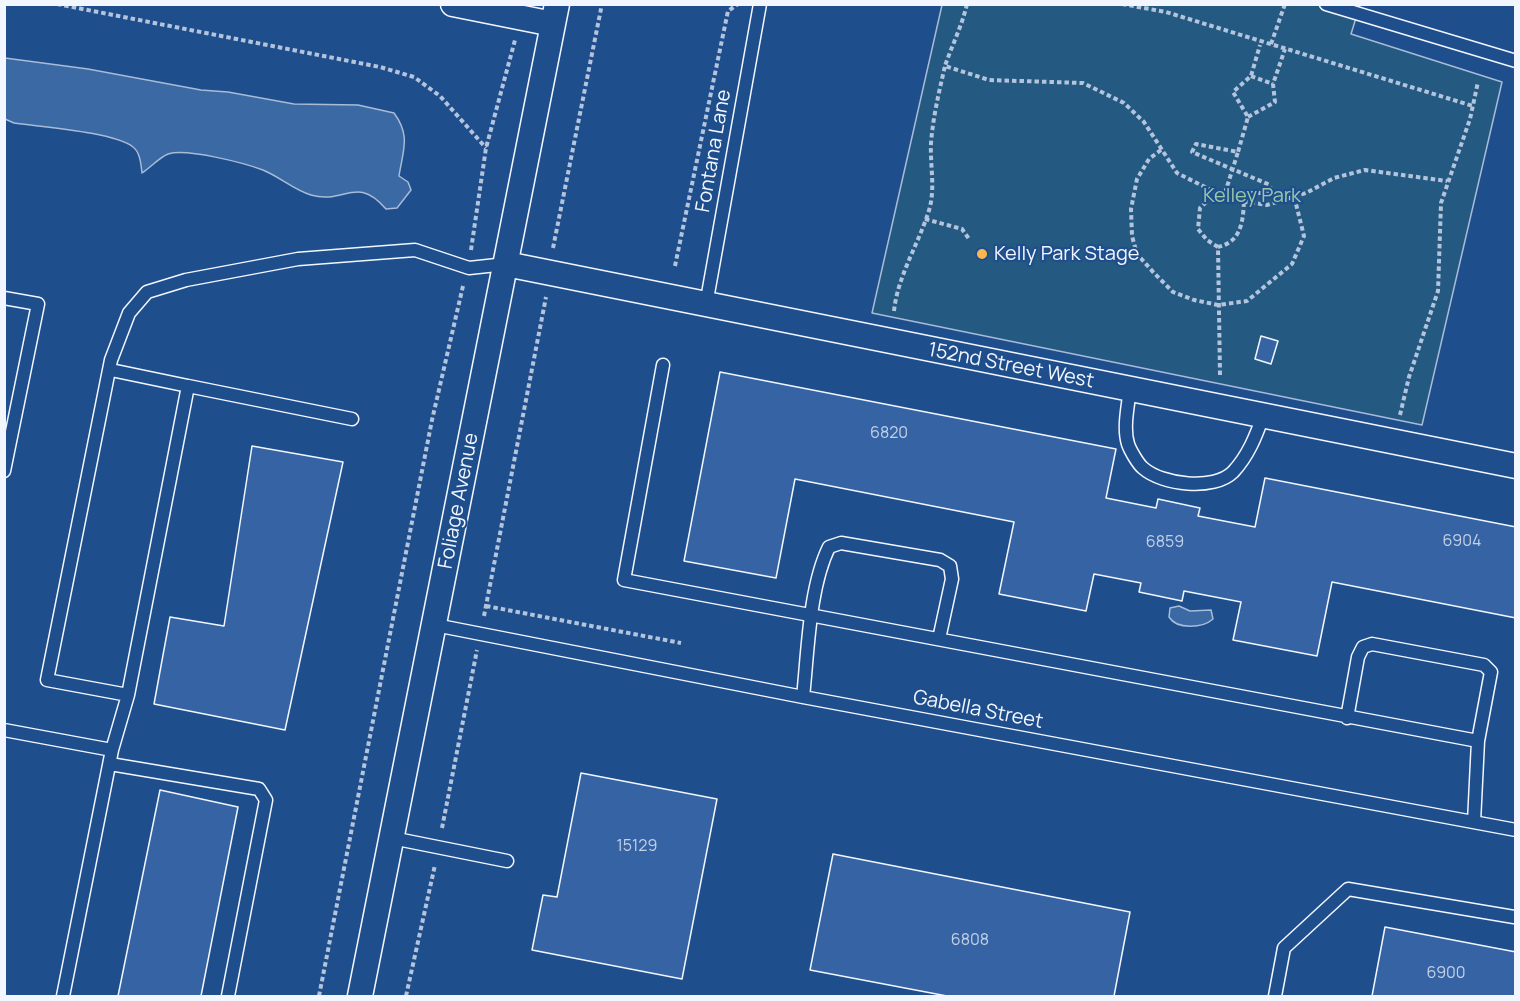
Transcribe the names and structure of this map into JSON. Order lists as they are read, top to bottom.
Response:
{
  "streets": {
    "street": ["152nd Street West", "Foliage Avenue"],
    "lane": ["Fontana Lane", "Gabella Street"]
  },
  "crossings": [
    ["Fontana Lane", "152nd Street West"],
    ["152nd Street West", "Foliage Avenue"],
    ["Foliage Avenue", "Gabella Street"]
  ],
  "parks": ["Kelley Park"],
  "places": ["Kelly Park Stage"],
  "house_numbers": [
    "6820",
    "6904",
    "6859",
    "15129",
    "6808",
    "6900"
  ]
}
